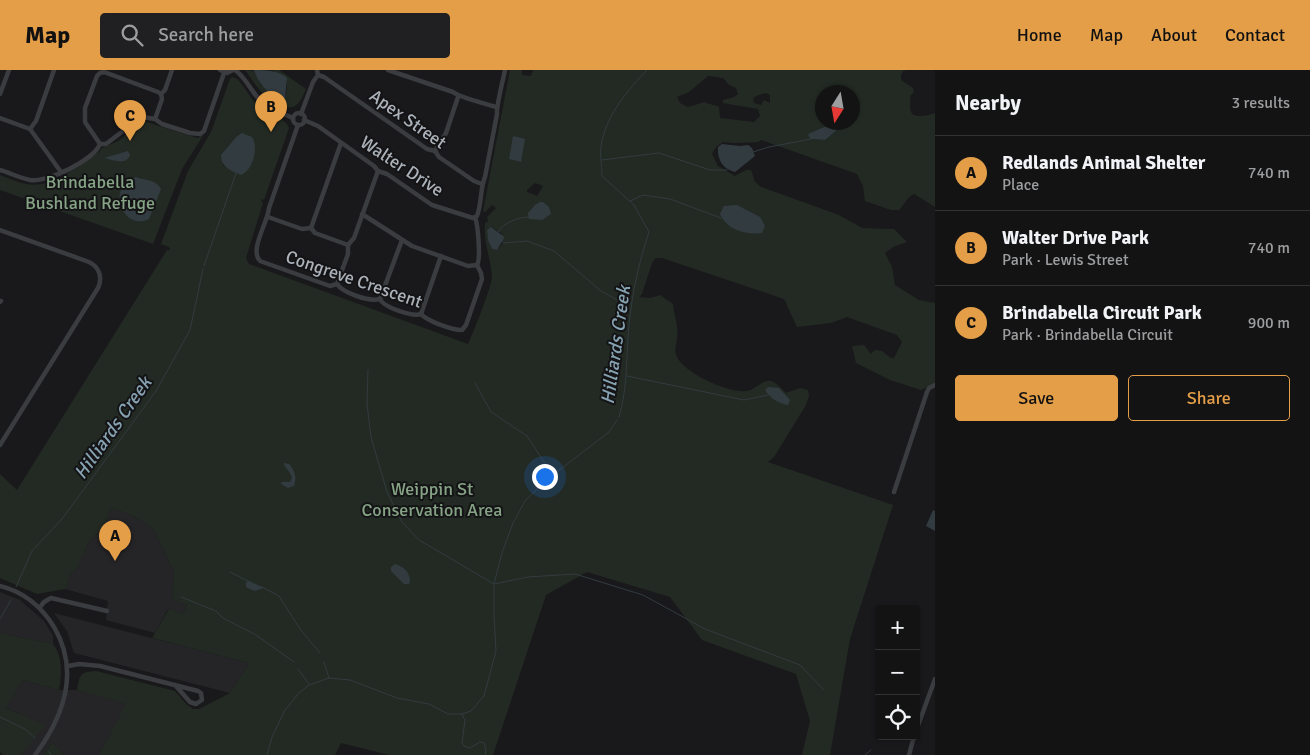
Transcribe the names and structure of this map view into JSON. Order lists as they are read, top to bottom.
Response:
{
  "streets": {
    "street": ["Apex Street", "Walter Drive", "Congreve Crescent"]
  },
  "crossings": [
    ["Walter Drive", "Congreve Crescent"]
  ],
  "water": ["Hilliards Creek"],
  "parks": ["Brindabella Bushland Refuge", "Weippin St Conservation Area"],
  "north": "bottom",
  "page": {
    "header": "Map",
    "search": "Search here",
    "nav": [
      "Home",
      "Map",
      "About",
      "Contact"
    ],
    "heading": ["Nearby", "3 results"],
    "pins": ["B", "C", "A"],
    "list": [
      {
        "mark": "A",
        "name": "Redlands Animal Shelter",
        "note": "Place",
        "value": "740 m"
      },
      {
        "mark": "B",
        "name": "Walter Drive Park",
        "note": "Park · Lewis Street",
        "value": "740 m"
      },
      {
        "mark": "C",
        "name": "Brindabella Circuit Park",
        "note": "Park · Brindabella Circuit",
        "value": "900 m"
      }
    ],
    "buttons": ["Save", "Share"],
    "map_buttons": ["+", "−"]
  }
}
